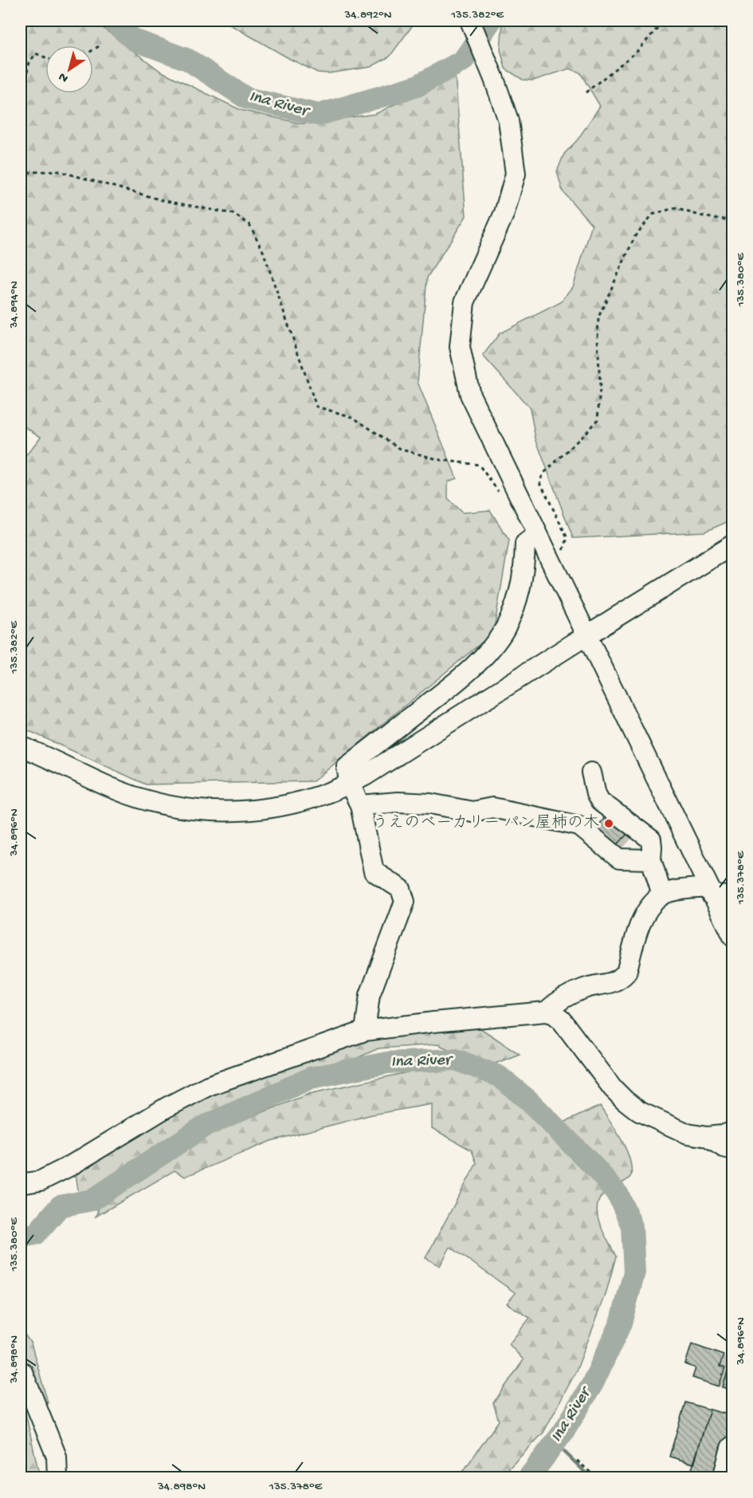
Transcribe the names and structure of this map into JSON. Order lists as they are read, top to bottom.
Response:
{
  "water": ["Ina River"],
  "places": ["うえのベーカリー パン屋柿の木"],
  "north": "bottom left",
  "coordinates": [
    "34.892°N",
    "135.382°E",
    "135.380°E",
    "34.894°N",
    "34.896°N",
    "135.378°E",
    "34.898°N"
  ]
}
